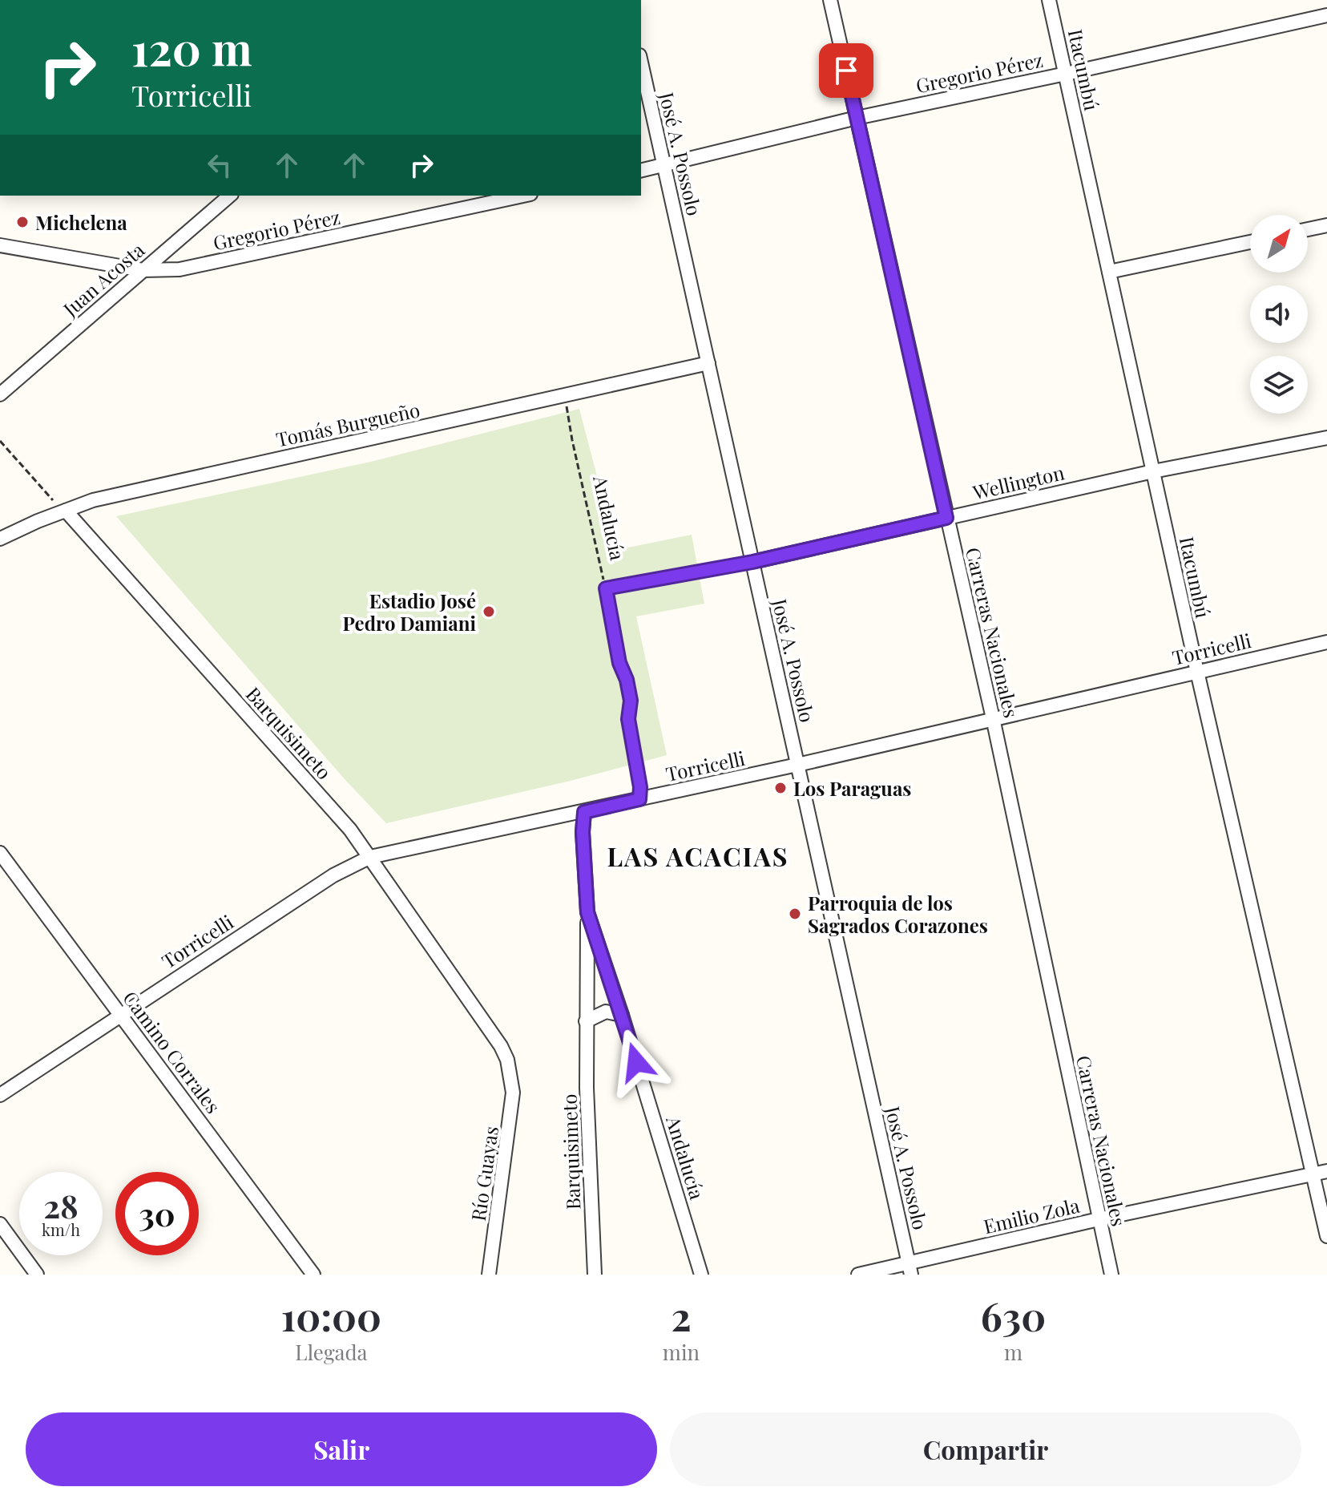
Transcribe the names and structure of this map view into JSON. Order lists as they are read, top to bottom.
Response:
{
  "streets": {
    "street": [
      "Itacumbú",
      "Gregorio Pérez",
      "José A. Possolo",
      "Juan Acosta",
      "Tomás Burgueño",
      "Wellington",
      "Andalucía",
      "Carreras Nacionales",
      "Torricelli",
      "Barquisimeto",
      "Camino Corrales",
      "Río Guayas",
      "Emilio Zola"
    ]
  },
  "crossings": [
    ["Itacumbú", "Gregorio Pérez"],
    ["Itacumbú", "Wellington"],
    ["Itacumbú", "Torricelli"],
    ["Itacumbú", "Emilio Zola"],
    ["Gregorio Pérez", "José A. Possolo"],
    ["Gregorio Pérez", "Juan Acosta"],
    ["Gregorio Pérez", "Carreras Nacionales"],
    ["José A. Possolo", "Tomás Burgueño"],
    ["José A. Possolo", "Wellington"],
    ["José A. Possolo", "Torricelli"],
    ["José A. Possolo", "Emilio Zola"],
    ["Tomás Burgueño", "Andalucía"],
    ["Tomás Burgueño", "Barquisimeto"],
    ["Wellington", "Andalucía"],
    ["Wellington", "Carreras Nacionales"],
    ["Andalucía", "Torricelli"],
    ["Andalucía", "Barquisimeto"],
    ["Carreras Nacionales", "Torricelli"],
    ["Carreras Nacionales", "Emilio Zola"],
    ["Torricelli", "Barquisimeto"],
    ["Torricelli", "Camino Corrales"],
    ["Barquisimeto", "Río Guayas"]
  ],
  "districts": ["LAS ACACIAS"],
  "places": [
    "Michelena",
    "Estadio José Pedro Damiani",
    "Los Paraguas",
    "Parroquia de los Sagrados Corazones"
  ],
  "north": "top right",
  "page": {
    "turn": ["120 m", "Torricelli"],
    "speed": "28 km/h",
    "limit": "30",
    "eta": [
      "10:00",
      "Llegada",
      "2",
      "min",
      "630",
      "m"
    ],
    "buttons": ["Salir", "Compartir"]
  }
}
